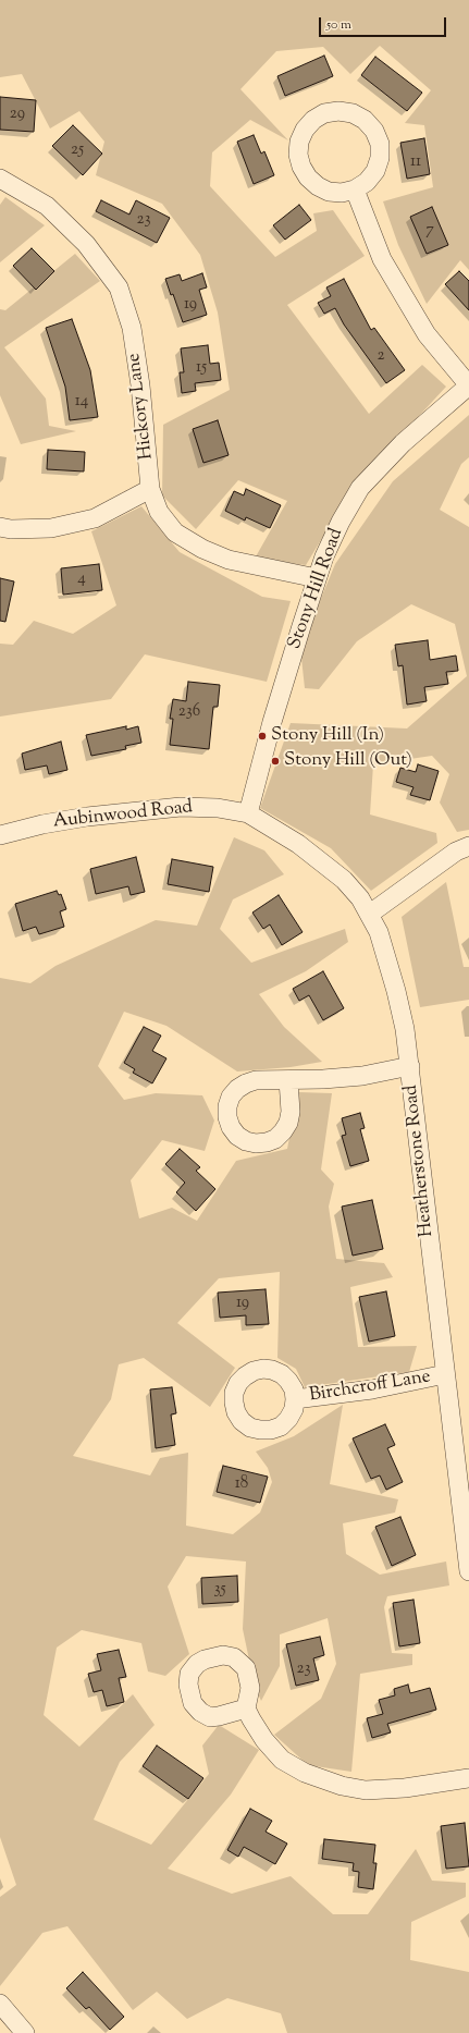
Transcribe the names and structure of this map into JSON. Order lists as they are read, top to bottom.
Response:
{
  "streets": {
    "street": [
      "Hickory Lane",
      "Stony Hill Road",
      "Aubinwood Road",
      "Heatherstone Road",
      "Birchcroff Lane"
    ]
  },
  "crossings": [
    ["Hickory Lane", "Stony Hill Road"],
    ["Stony Hill Road", "Aubinwood Road"],
    ["Stony Hill Road", "Heatherstone Road"],
    ["Aubinwood Road", "Heatherstone Road"],
    ["Heatherstone Road", "Birchcroff Lane"]
  ],
  "places": ["Stony Hill (In)", "Stony Hill (Out)"],
  "house_numbers": [
    "29",
    "25",
    "11",
    "23",
    "7",
    "19",
    "2",
    "15",
    "14",
    "4",
    "236",
    "19",
    "18",
    "35",
    "23"
  ],
  "scale_bar": "50 m"
}
